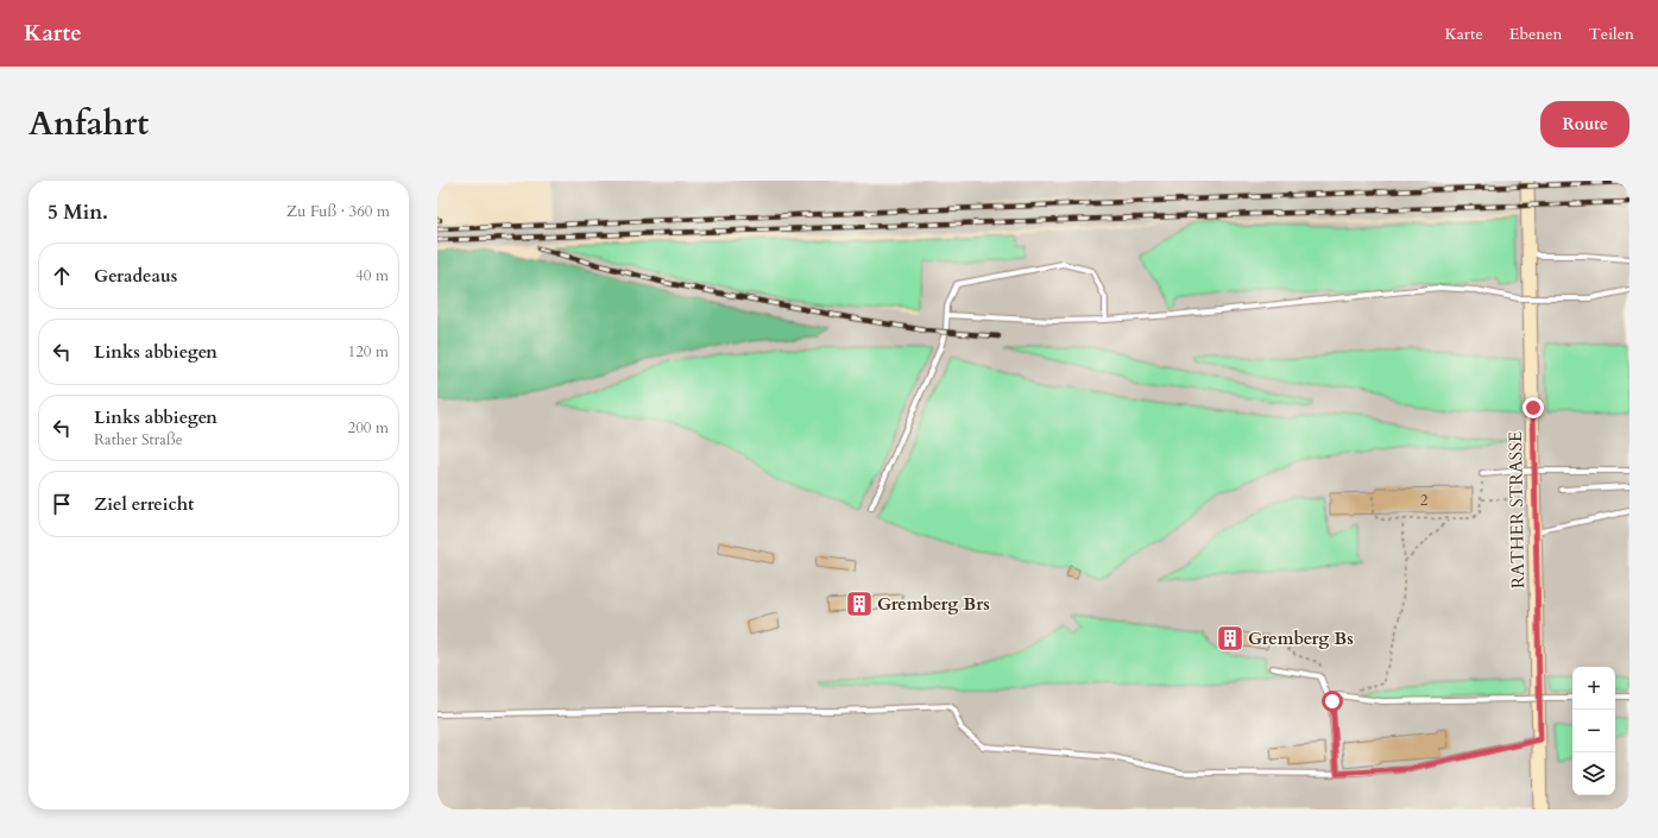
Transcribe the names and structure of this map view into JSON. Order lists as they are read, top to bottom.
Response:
{
  "streets": {
    "street": ["RATHER STRASSE"]
  },
  "places": {
    "building": ["Gremberg Brs", "Gremberg Bs"]
  },
  "house_numbers": ["2"],
  "page": {
    "header": "Karte",
    "nav": ["Karte", "Ebenen", "Teilen"],
    "title": "Anfahrt",
    "buttons": "Route",
    "heading": ["5 Min.", "Zu Fuß · 360 m"],
    "list": [
      ["Geradeaus", "40 m"],
      ["Links abbiegen", "120 m"],
      ["Links abbiegen", "Rather Straße", "200 m"],
      "Ziel erreicht"
    ],
    "map_buttons": ["+", "−"]
  }
}
